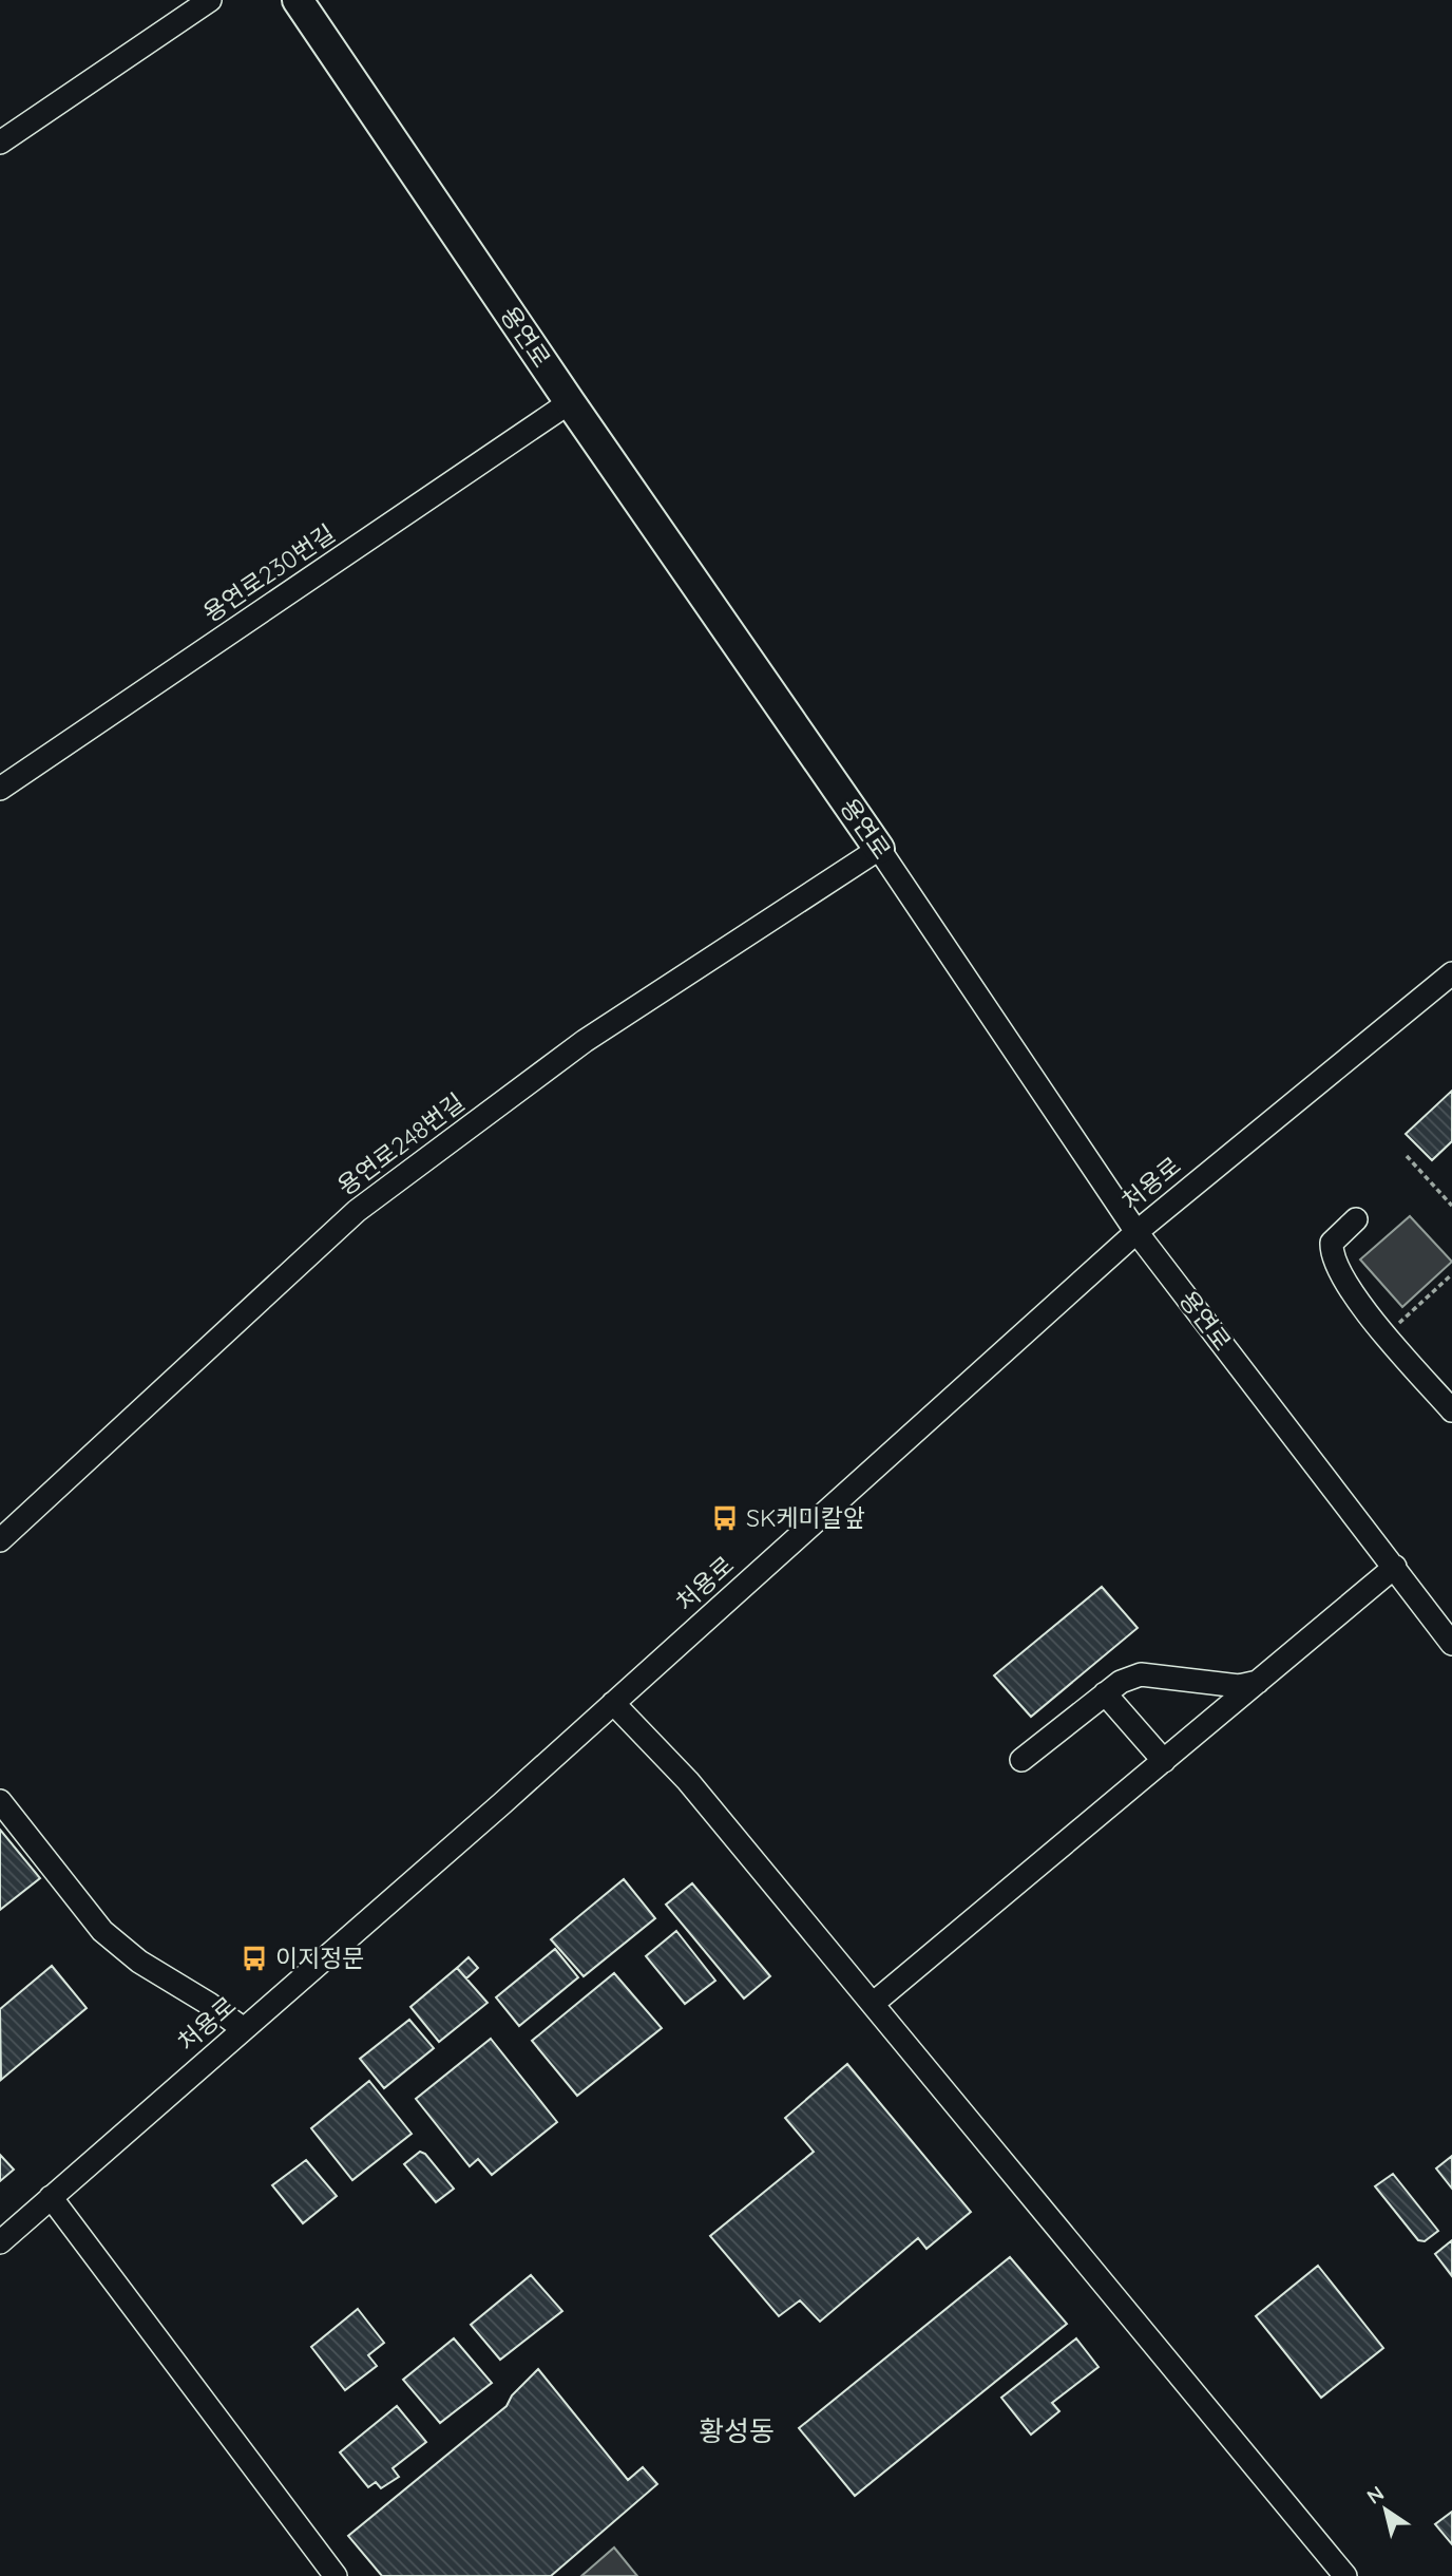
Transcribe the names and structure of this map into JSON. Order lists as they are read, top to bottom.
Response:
{
  "streets": {
    "main road": ["용연로"],
    "street": ["용연로230번길", "용연로248번길", "처용로"]
  },
  "crossings": [
    ["용연로", "용연로230번길"],
    ["용연로", "용연로248번길"],
    ["용연로", "처용로"]
  ],
  "districts": ["황성동"],
  "places": {
    "bus stop": ["SK케미칼앞", "이지정문"]
  },
  "north": "top left"
}
